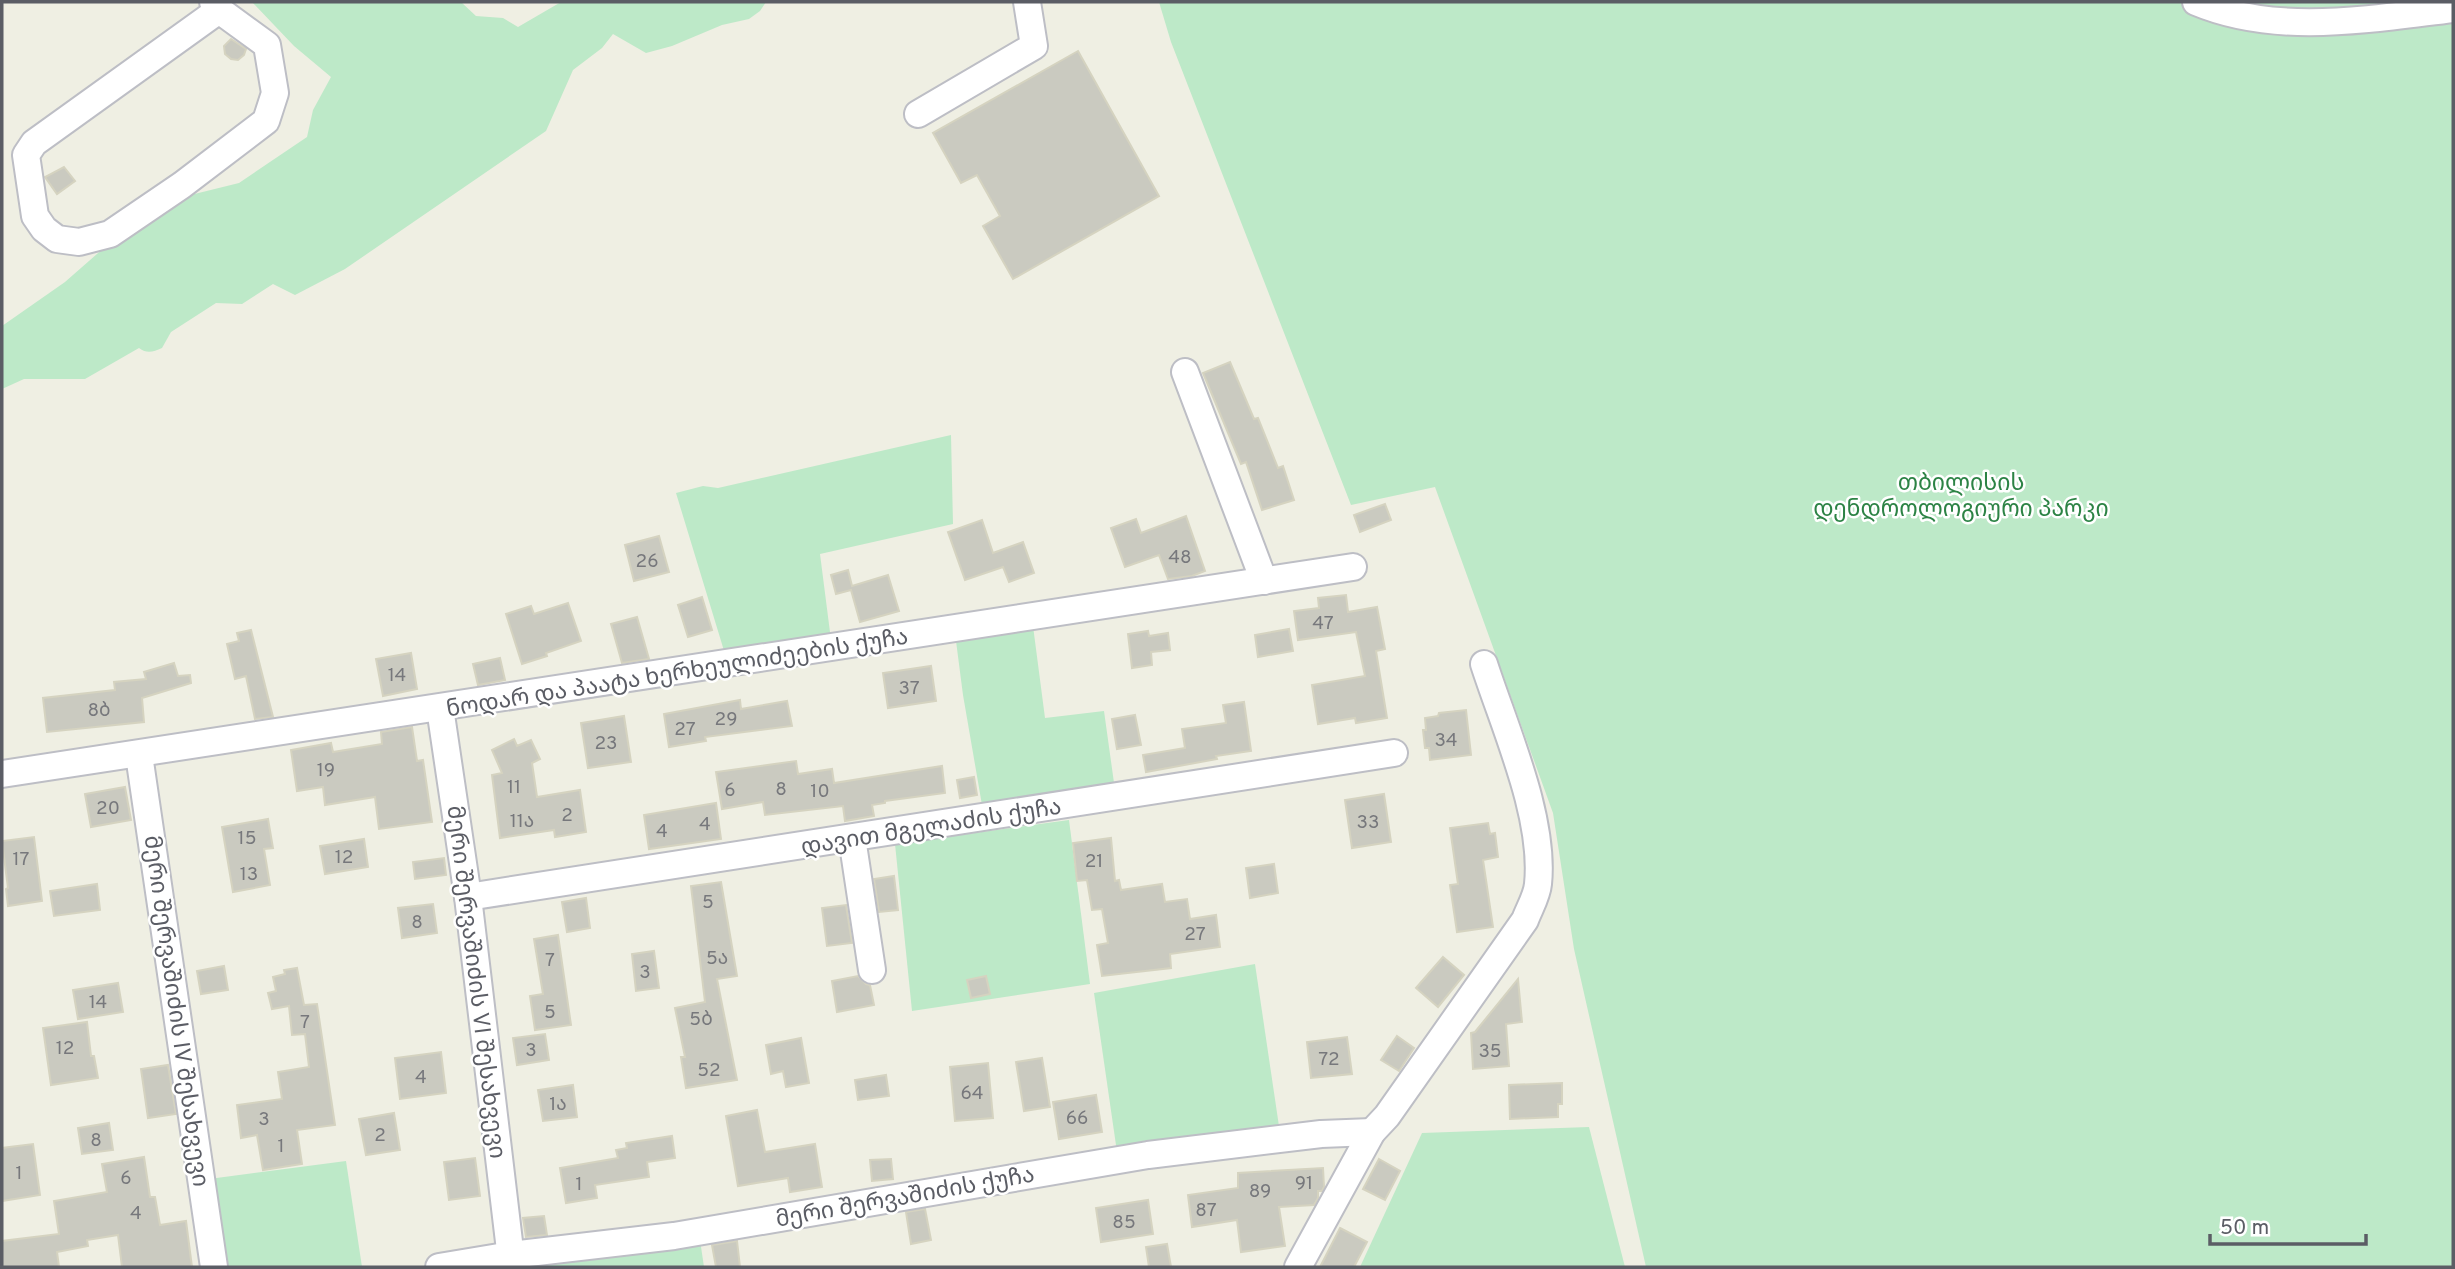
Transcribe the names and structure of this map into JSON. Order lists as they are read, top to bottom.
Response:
{
  "streets": {
    "street": [
      "ნოდარ და პაატა ხერხეულიძეების ქუჩა",
      "დავით მგელაძის ქუჩა",
      "მერი შერვაშიძის VI შესახვევი",
      "მერი შერვაშიძის IV შესახვევი",
      "მერი შერვაშიძის ქუჩა"
    ]
  },
  "crossings": [
    ["ნოდარ და პაატა ხერხეულიძეების ქუჩა", "მერი შერვაშიძის VI შესახვევი"],
    ["ნოდარ და პაატა ხერხეულიძეების ქუჩა", "მერი შერვაშიძის IV შესახვევი"],
    ["დავით მგელაძის ქუჩა", "მერი შერვაშიძის VI შესახვევი"],
    ["მერი შერვაშიძის VI შესახვევი", "მერი შერვაშიძის ქუჩა"]
  ],
  "parks": ["თბილისის დენდროლოგიური პარკი"],
  "house_numbers": [
    "48",
    "26",
    "47",
    "14",
    "37",
    "8ბ",
    "29",
    "27",
    "34",
    "23",
    "19",
    "11",
    "8",
    "6",
    "10",
    "20",
    "2",
    "11ა",
    "33",
    "4",
    "4",
    "15",
    "12",
    "17",
    "21",
    "13",
    "5",
    "8",
    "27",
    "5ა",
    "7",
    "3",
    "14",
    "5",
    "5ბ",
    "7",
    "12",
    "3",
    "35",
    "72",
    "52",
    "4",
    "64",
    "1ა",
    "66",
    "3",
    "2",
    "8",
    "1",
    "1",
    "6",
    "91",
    "1",
    "89",
    "87",
    "4",
    "85"
  ],
  "scale_bar": "50 m"
}
